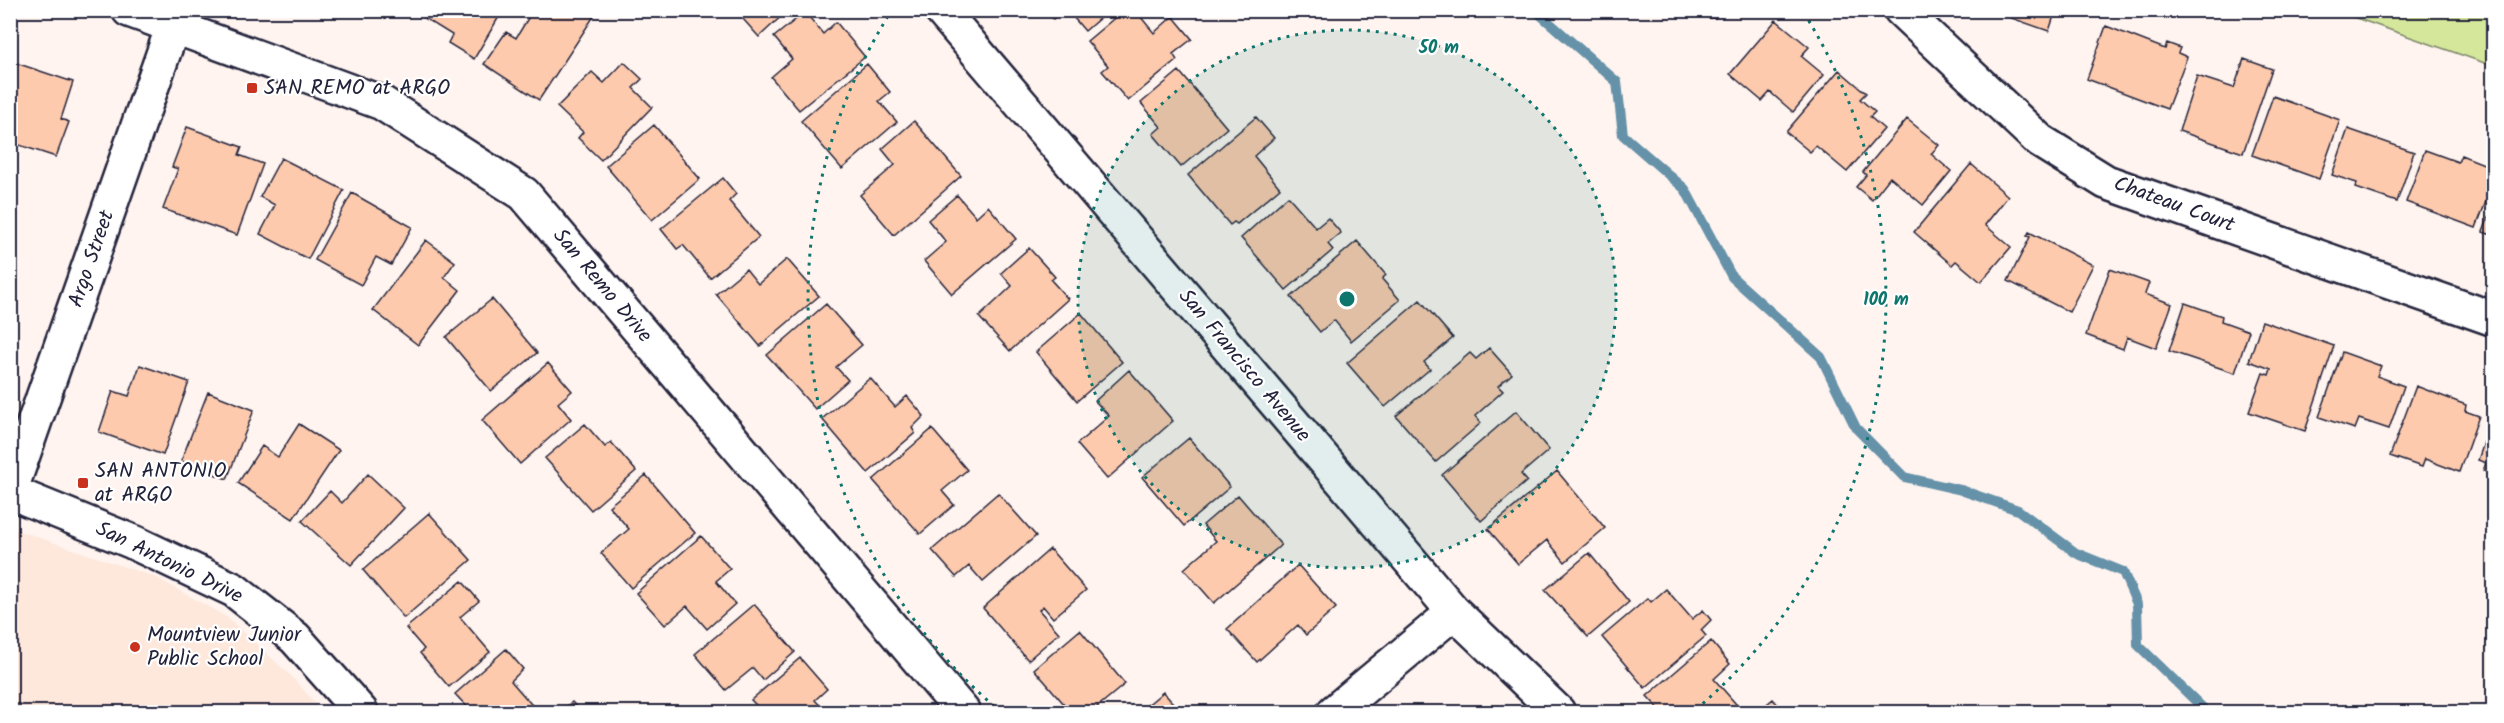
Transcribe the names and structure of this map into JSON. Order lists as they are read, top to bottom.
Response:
{
  "streets": {
    "street": [
      "Chateau Court",
      "Argo Street",
      "San Remo Drive",
      "San Francisco Avenue",
      "San Antonio Drive"
    ]
  },
  "crossings": [
    ["Argo Street", "San Remo Drive"],
    ["Argo Street", "San Antonio Drive"]
  ],
  "places": {
    "transit": ["SAN REMO at ARGO", "SAN ANTONIO at ARGO"],
    "other": ["Mountview Junior Public School"]
  },
  "rings": ["50 m", "100 m"]
}
